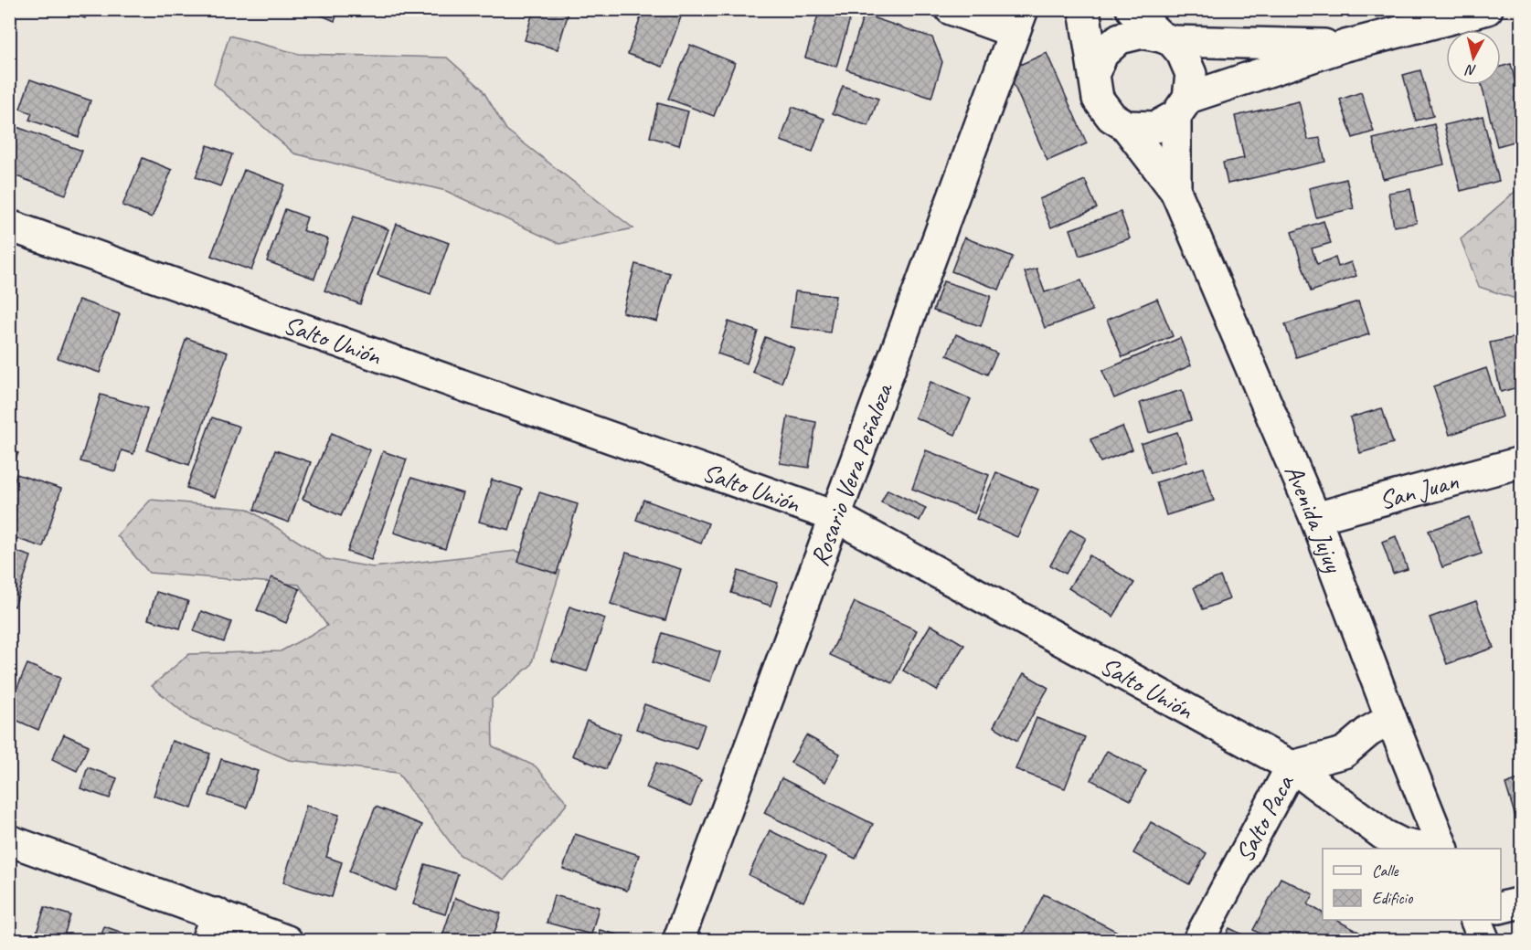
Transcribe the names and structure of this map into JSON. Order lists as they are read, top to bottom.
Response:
{
  "streets": {
    "street": [
      "Salto Unión",
      "Rosario Vera Peñaloza",
      "San Juan",
      "Avenida Jujuy",
      "Salto Paca"
    ]
  },
  "crossings": [
    ["Salto Unión", "Rosario Vera Peñaloza"],
    ["Salto Unión", "Avenida Jujuy"],
    ["Salto Unión", "Salto Paca"],
    ["San Juan", "Avenida Jujuy"],
    ["Avenida Jujuy", "Salto Paca"]
  ],
  "legend": ["Calle", "Edificio"],
  "north": "bottom"
}
